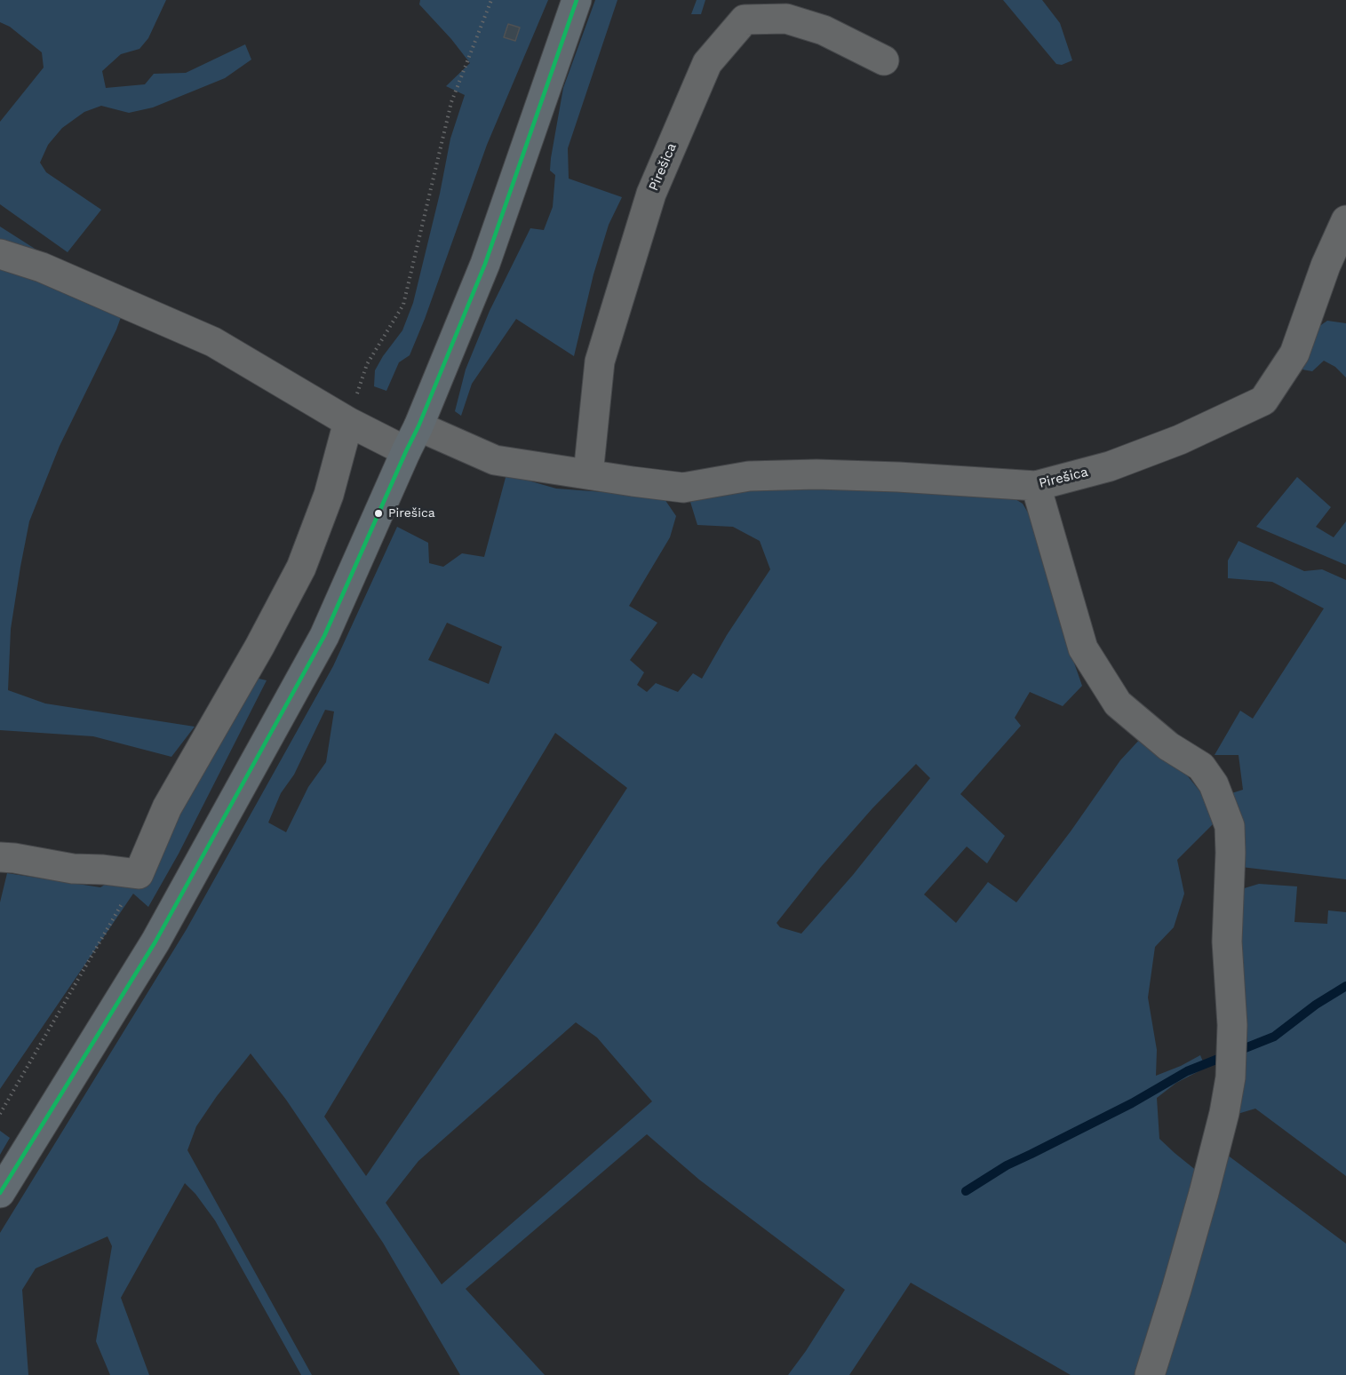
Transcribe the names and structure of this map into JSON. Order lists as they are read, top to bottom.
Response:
{
  "streets": {
    "street": ["Pirešica"]
  },
  "places": ["Pirešica"]
}
